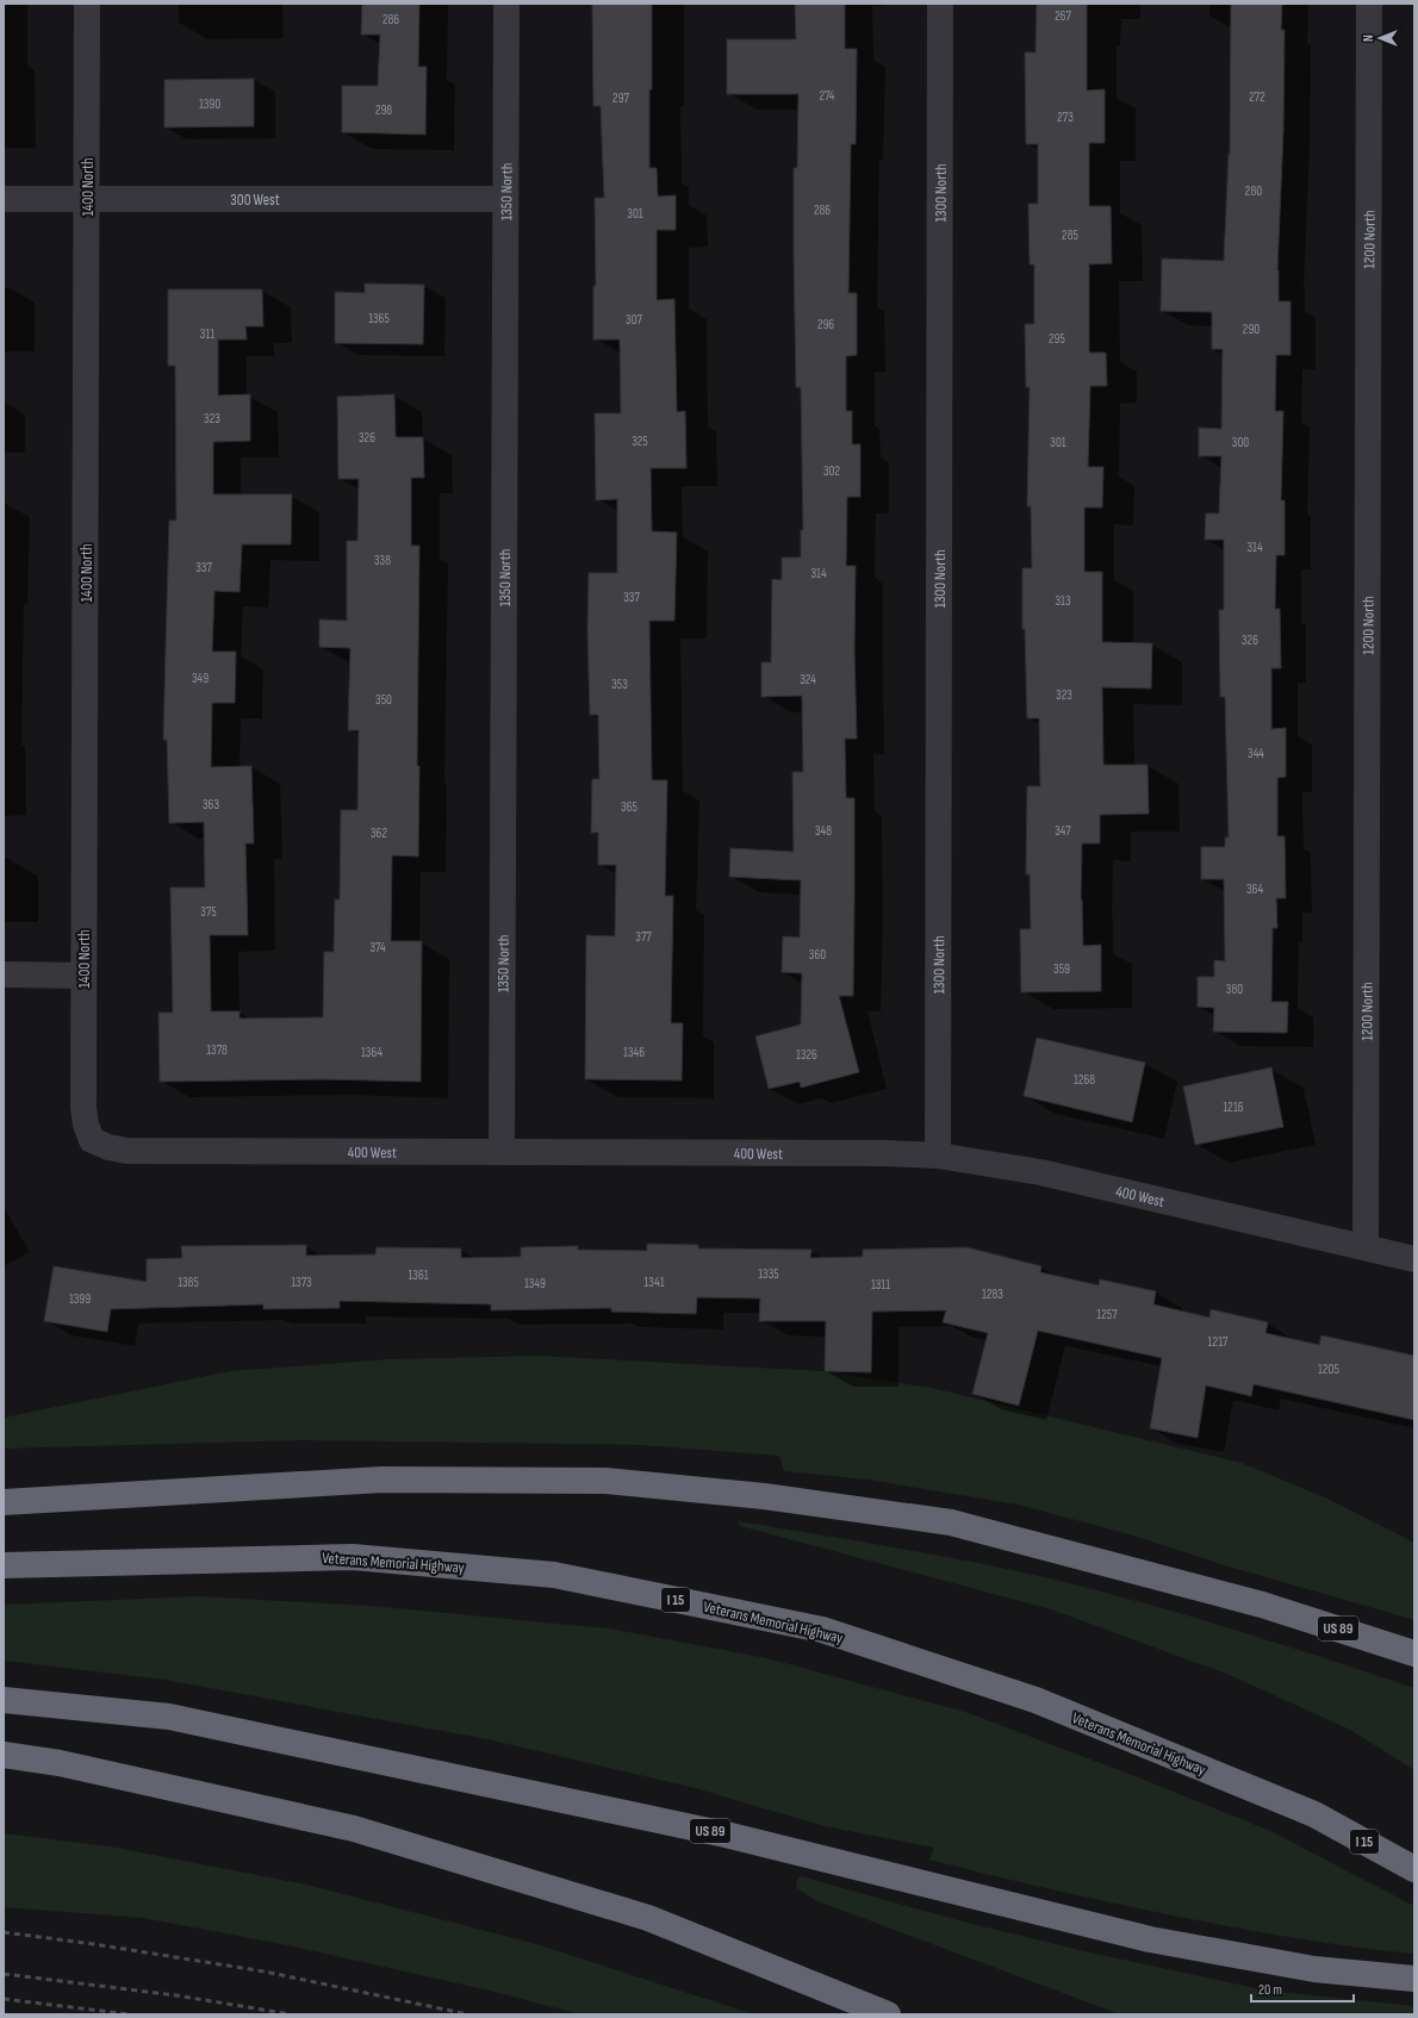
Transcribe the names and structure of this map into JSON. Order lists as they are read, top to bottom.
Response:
{
  "streets": {
    "highway": ["Veterans Memorial Highway", "I 15", "US 89"],
    "street": [
      "1400 North",
      "1350 North",
      "1300 North",
      "300 West",
      "1200 North",
      "400 West"
    ]
  },
  "crossings": [
    ["1400 North", "300 West"],
    ["1400 North", "400 West"],
    ["1350 North", "300 West"],
    ["1350 North", "400 West"],
    ["1300 North", "400 West"],
    ["1200 North", "400 West"]
  ],
  "house_numbers": [
    "267",
    "286",
    "274",
    "272",
    "297",
    "1390",
    "298",
    "273",
    "280",
    "286",
    "301",
    "285",
    "1365",
    "307",
    "296",
    "290",
    "311",
    "295",
    "323",
    "326",
    "325",
    "301",
    "300",
    "302",
    "314",
    "338",
    "337",
    "314",
    "337",
    "313",
    "326",
    "349",
    "324",
    "353",
    "323",
    "350",
    "344",
    "363",
    "365",
    "348",
    "347",
    "362",
    "364",
    "375",
    "377",
    "374",
    "360",
    "359",
    "380",
    "1378",
    "1364",
    "1346",
    "1326",
    "1268",
    "1216",
    "1335",
    "1361",
    "1385",
    "1373",
    "1341",
    "1349",
    "1311",
    "1283",
    "1399",
    "1257",
    "1217",
    "1205"
  ],
  "scale_bar": "20 m",
  "north": "left"
}
